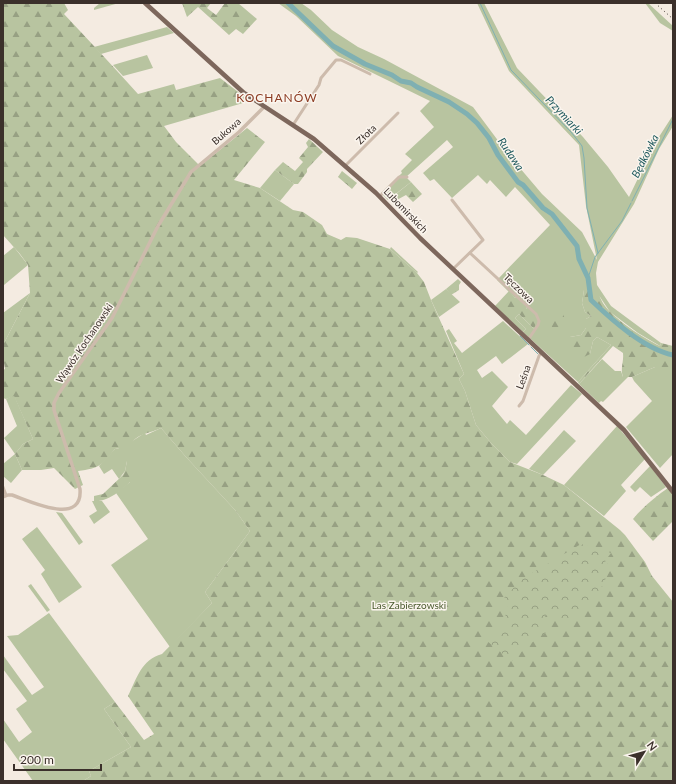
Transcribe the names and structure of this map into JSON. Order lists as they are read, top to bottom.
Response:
{
  "streets": {
    "main road": ["Lubomirskich"],
    "street": [
      "Bukowa",
      "Złota",
      "Tęczowa",
      "Wąwóz Kochanowski",
      "Leśna"
    ]
  },
  "crossings": [
    ["Bukowa", "Lubomirskich"],
    ["Bukowa", "Wąwóz Kochanowski"],
    ["Złota", "Lubomirskich"],
    ["Lubomirskich", "Tęczowa"],
    ["Lubomirskich", "Leśna"]
  ],
  "districts": ["KOCHANÓW"],
  "water": ["Przymiarki", "Rudawa", "Będkówka"],
  "parks": ["Las Zabierzowski"],
  "scale_bar": "200 m",
  "north": "top right"
}
